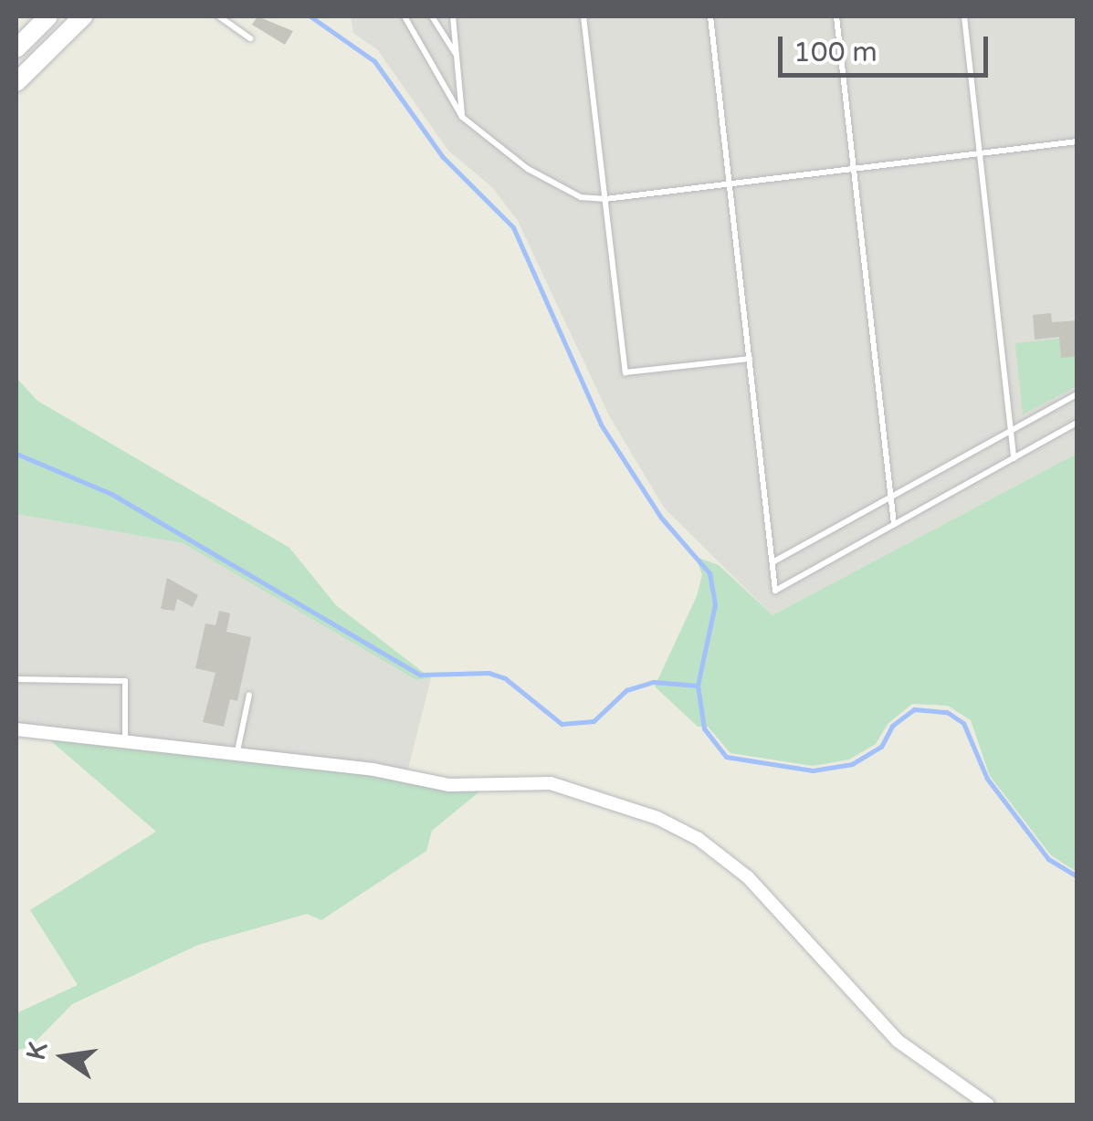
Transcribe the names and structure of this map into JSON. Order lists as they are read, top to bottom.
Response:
{
  "scale_bar": "100 m",
  "north": "left"
}
